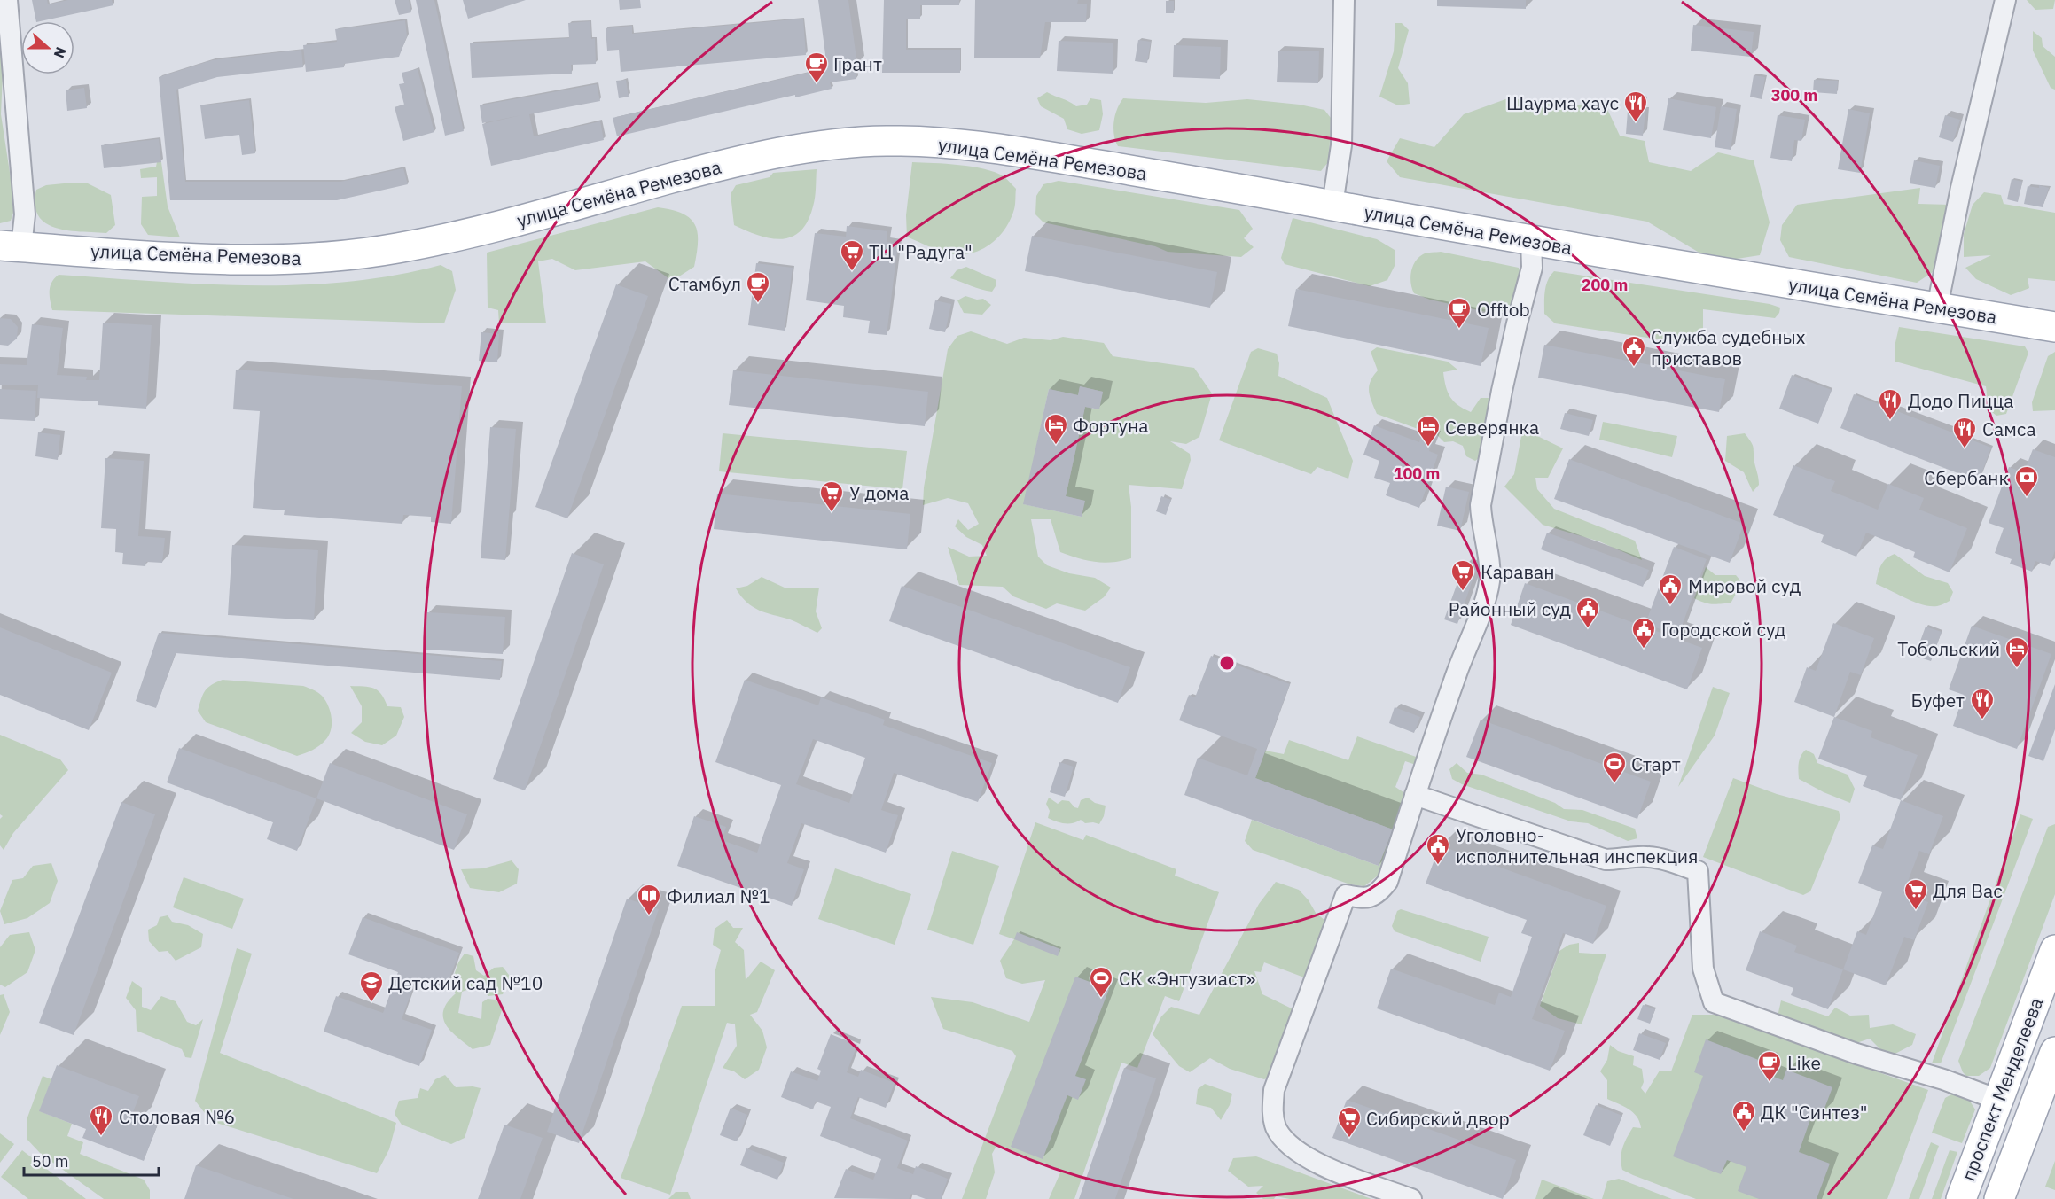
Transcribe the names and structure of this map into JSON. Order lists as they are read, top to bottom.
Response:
{
  "streets": {
    "main road": ["улица Семёна Ремезова", "проспект Менделеева"]
  },
  "places": {
    "cafe": [
      "Грант",
      "Стамбул",
      "Offtob",
      "Like"
    ],
    "restaurant": [
      "Шаурма хаус",
      "Додо Пицца",
      "Самса",
      "Буфет",
      "Столовая №6"
    ],
    "supermarket": [
      "ТЦ \"Радуга\"",
      "У дома",
      "Караван",
      "Для Вас",
      "Сибирский двор"
    ],
    "public building": [
      "Служба судебных приставов",
      "Мировой суд",
      "Районный суд",
      "Городской суд",
      "Уголовно- исполнительная инспекция",
      "ДК \"Синтез\""
    ],
    "hotel": ["Фортуна", "Северянка", "Тобольский"],
    "bank": ["Сбербанк"],
    "sports": ["Старт", "СК «Энтузиаст»"],
    "library": ["Филиал №1"],
    "school or university": ["Детский сад №10"]
  },
  "scale_bar": "50 m",
  "north": "right",
  "rings": ["300 m", "200 m", "100 m"]
}
